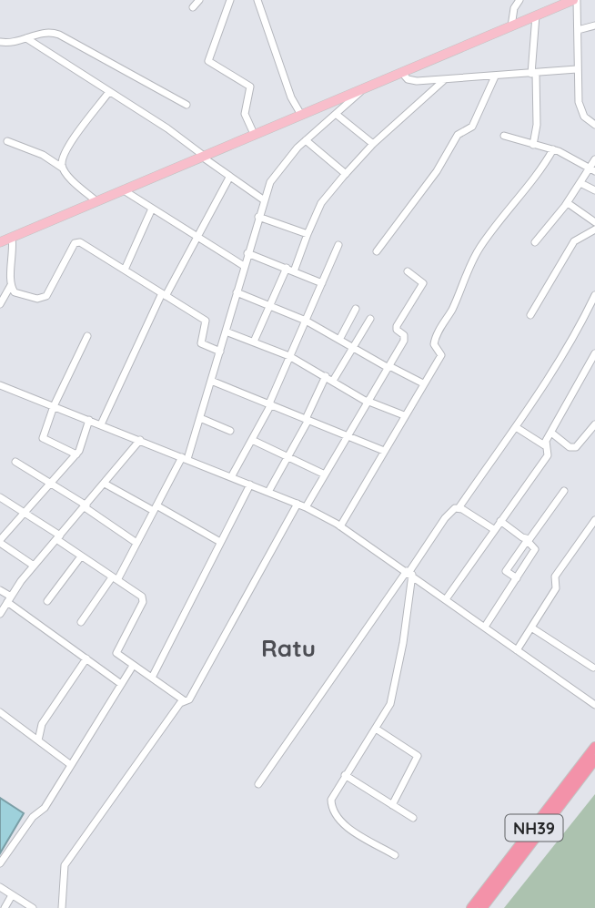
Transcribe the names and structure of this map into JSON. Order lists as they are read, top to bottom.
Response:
{
  "streets": {
    "highway": ["NH39"]
  },
  "districts": ["Ratu"]
}
